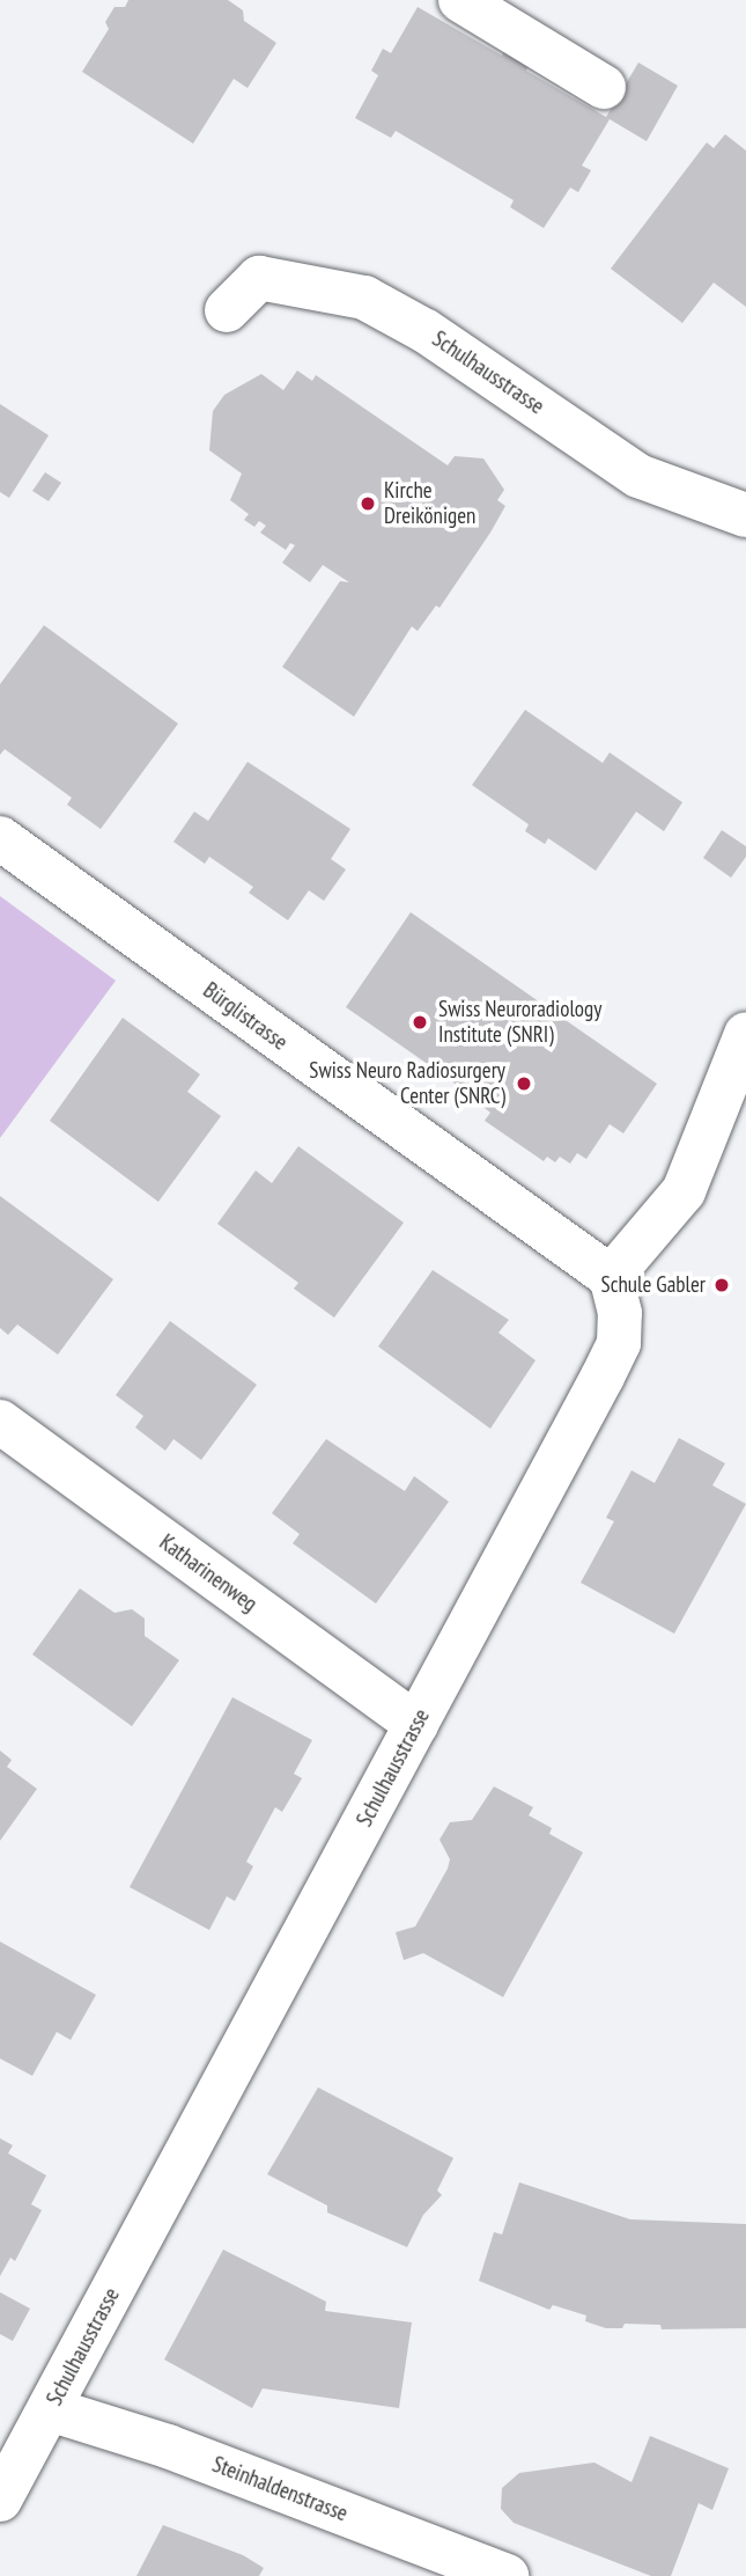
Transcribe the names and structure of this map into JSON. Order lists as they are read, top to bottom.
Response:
{
  "streets": {
    "street": [
      "Schulhausstrasse",
      "Bürglistrasse",
      "Katharinenweg",
      "Steinhaldenstrasse"
    ]
  },
  "crossings": [
    ["Schulhausstrasse", "Bürglistrasse"],
    ["Schulhausstrasse", "Katharinenweg"],
    ["Schulhausstrasse", "Steinhaldenstrasse"]
  ],
  "places": [
    "Kirche Dreikönigen",
    "Swiss Neuroradiology Institute (SNRI)",
    "Swiss Neuro Radiosurgery Center (SNRC)",
    "Schule Gabler"
  ]
}
